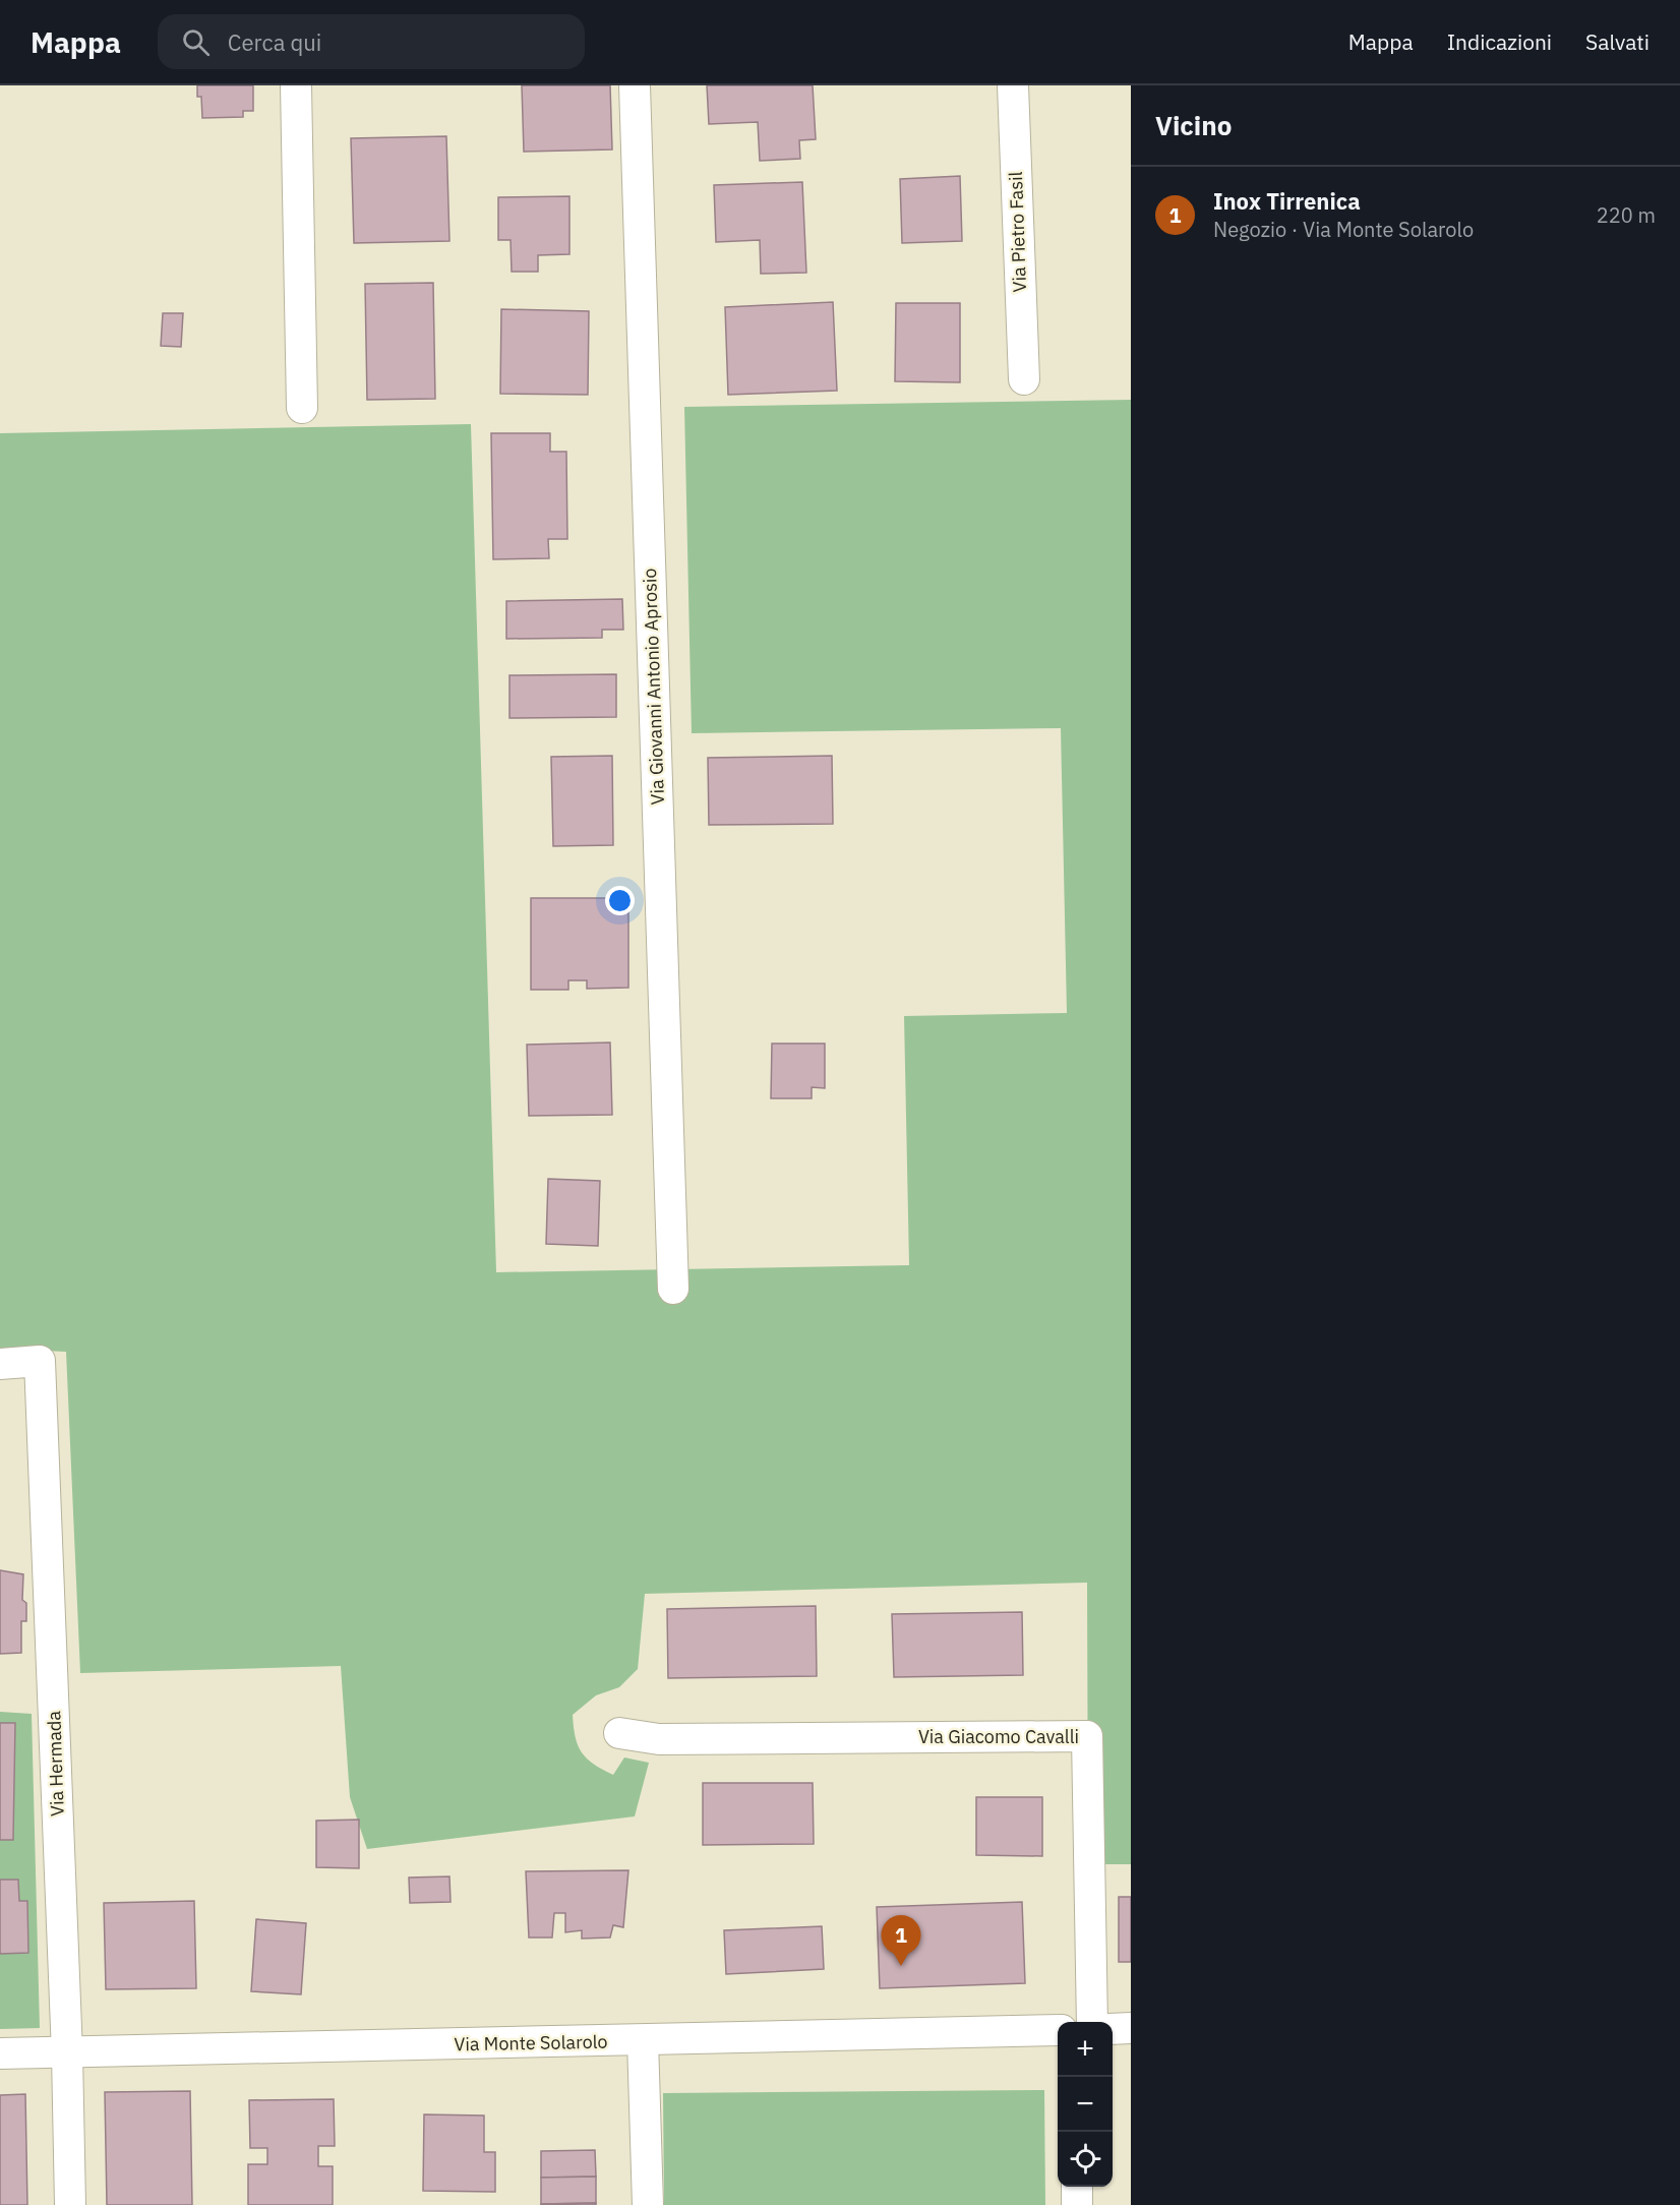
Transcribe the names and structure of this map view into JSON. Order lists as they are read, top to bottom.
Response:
{
  "streets": {
    "street": [
      "Via Pietro Fasil",
      "Via Giovanni Antonio Aprosio",
      "Via Giacomo Cavalli",
      "Via Hermada",
      "Via Monte Solarolo"
    ]
  },
  "crossings": [
    ["Via Hermada", "Via Monte Solarolo"]
  ],
  "page": {
    "header": "Mappa",
    "search": "Cerca qui",
    "nav": ["Mappa", "Indicazioni", "Salvati"],
    "heading": "Vicino",
    "list": [
      {
        "mark": "1",
        "name": "Inox Tirrenica",
        "note": "Negozio · Via Monte Solarolo",
        "value": "220 m"
      }
    ],
    "pins": "1",
    "map_buttons": ["+", "−"]
  }
}
